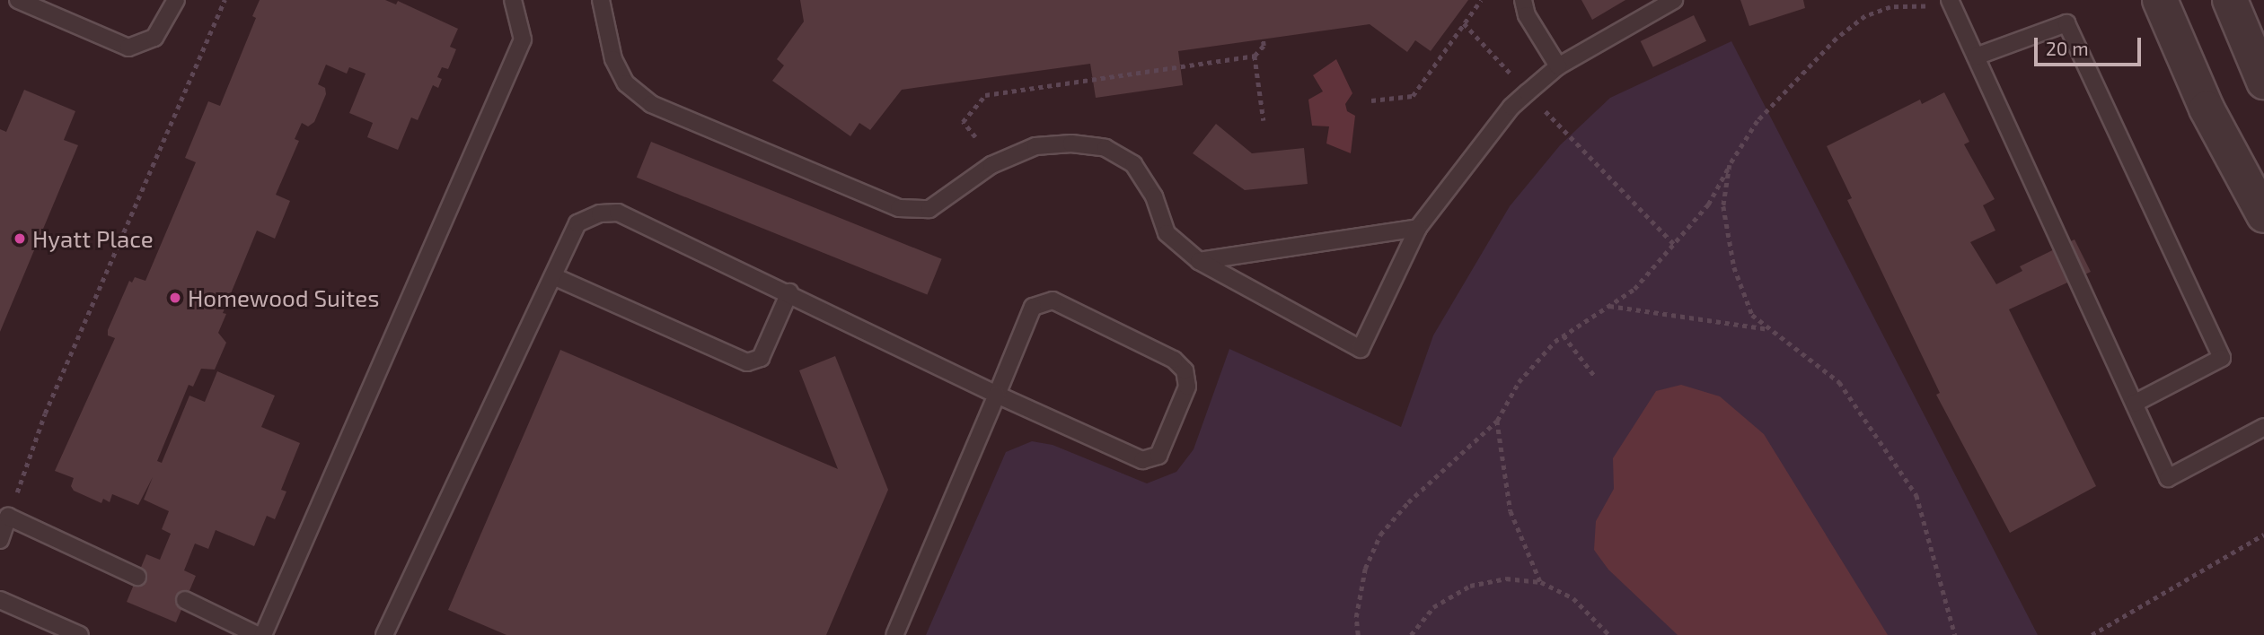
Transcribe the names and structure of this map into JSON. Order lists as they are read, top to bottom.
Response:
{
  "places": ["Hyatt Place", "Homewood Suites"],
  "scale_bar": "20 m"
}
